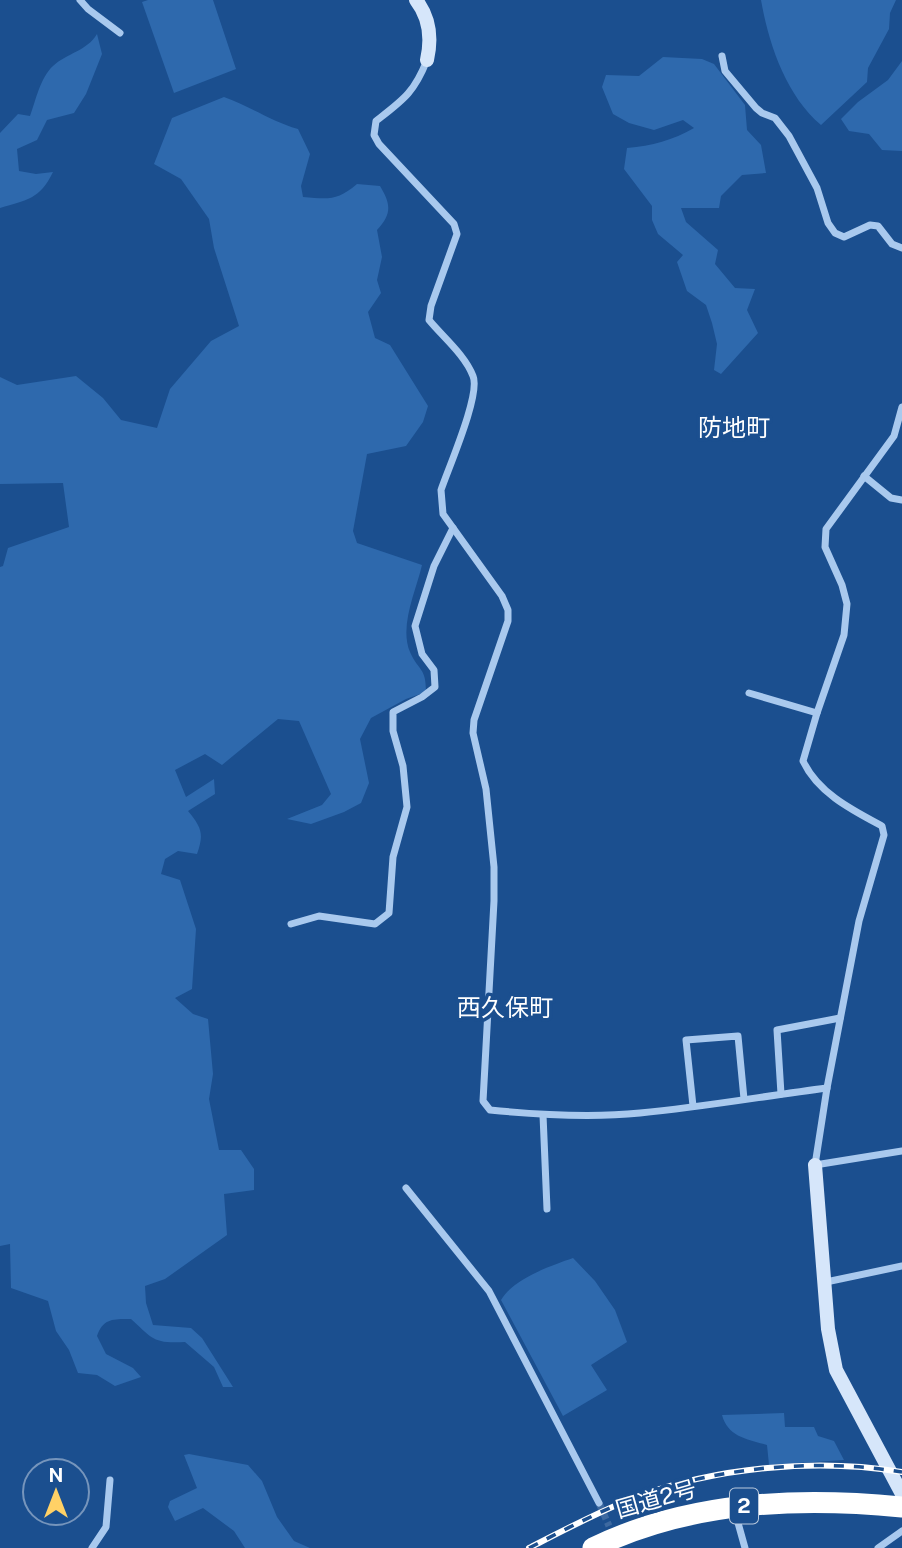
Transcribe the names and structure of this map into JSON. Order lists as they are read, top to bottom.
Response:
{
  "streets": {
    "highway": ["国道2号", "2"]
  },
  "districts": ["防地町", "西久保町"],
  "north": "top"
}
